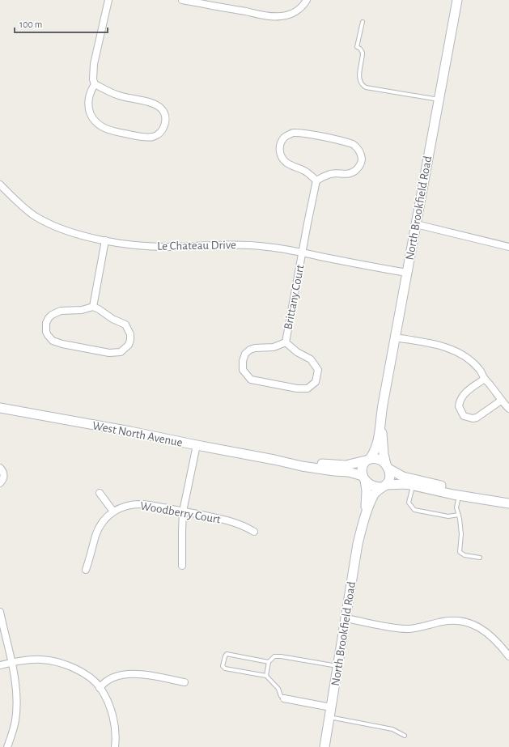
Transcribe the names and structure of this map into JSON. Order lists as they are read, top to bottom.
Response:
{
  "streets": {
    "street": [
      "North Brookfield Road",
      "Le Chateau Drive",
      "Brittany Court",
      "West North Avenue",
      "Woodberry Court"
    ]
  },
  "crossings": [
    ["North Brookfield Road", "Le Chateau Drive"],
    ["North Brookfield Road", "West North Avenue"],
    ["Le Chateau Drive", "Brittany Court"]
  ],
  "scale_bar": "100 m"
}
